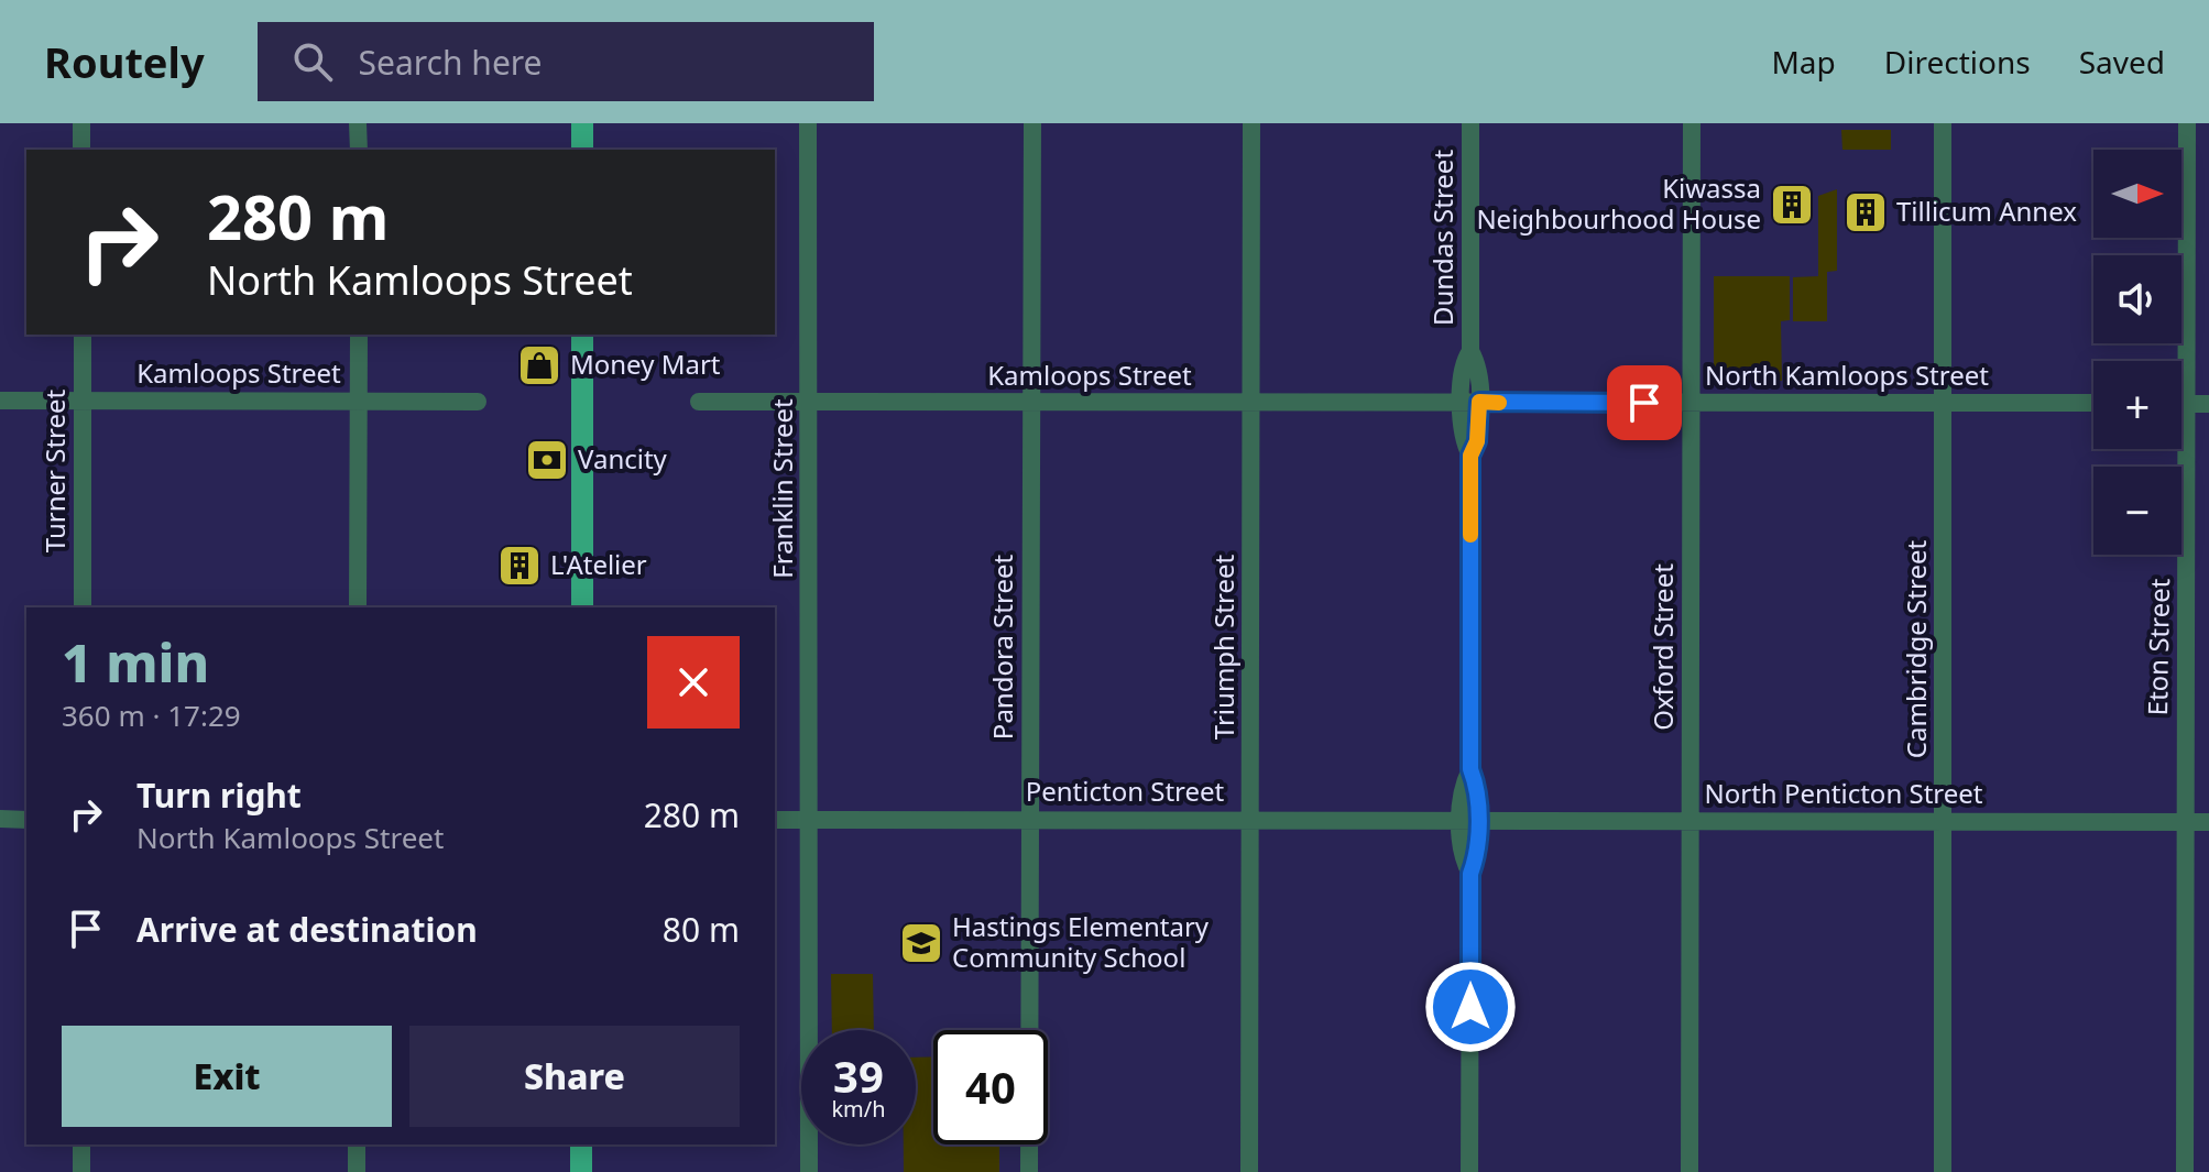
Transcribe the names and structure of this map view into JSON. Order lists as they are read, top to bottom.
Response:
{
  "streets": {
    "street": [
      "Dundas Street",
      "Kamloops Street",
      "North Kamloops Street",
      "Turner Street",
      "Franklin Street",
      "Pandora Street",
      "Triumph Street",
      "Oxford Street",
      "Eton Street",
      "Cambridge Street",
      "Penticton Street",
      "North Penticton Street"
    ]
  },
  "crossings": [
    ["Dundas Street", "Kamloops Street"],
    ["Dundas Street", "North Kamloops Street"],
    ["Dundas Street", "Penticton Street"],
    ["Dundas Street", "North Penticton Street"],
    ["Kamloops Street", "North Kamloops Street"],
    ["Kamloops Street", "Turner Street"],
    ["Kamloops Street", "Franklin Street"],
    ["Kamloops Street", "Pandora Street"],
    ["Kamloops Street", "Triumph Street"],
    ["North Kamloops Street", "Oxford Street"],
    ["North Kamloops Street", "Cambridge Street"],
    ["Franklin Street", "Penticton Street"],
    ["Pandora Street", "Penticton Street"],
    ["Triumph Street", "Penticton Street"],
    ["Oxford Street", "North Penticton Street"],
    ["Eton Street", "North Penticton Street"],
    ["Cambridge Street", "North Penticton Street"],
    ["Penticton Street", "North Penticton Street"]
  ],
  "places": {
    "building": ["Kiwassa Neighbourhood House", "Tillicum Annex", "L'Atelier"],
    "shop": ["Money Mart"],
    "bank": ["Vancity"],
    "school or university": ["Hastings Elementary Community School"]
  },
  "north": "right",
  "page": {
    "header": "Routely",
    "search": "Search here",
    "nav": ["Map", "Directions", "Saved"],
    "map_buttons": ["+", "−"],
    "turn": ["280 m", "North Kamloops Street"],
    "heading": ["1 min", "360 m · 17:29"],
    "list": [
      {
        "name": "Turn right",
        "note": "North Kamloops Street",
        "value": "280 m"
      },
      {
        "name": "Arrive at destination",
        "value": "80 m"
      }
    ],
    "buttons": ["Exit", "Share"],
    "speed": "39 km/h",
    "limit": "40"
  }
}
